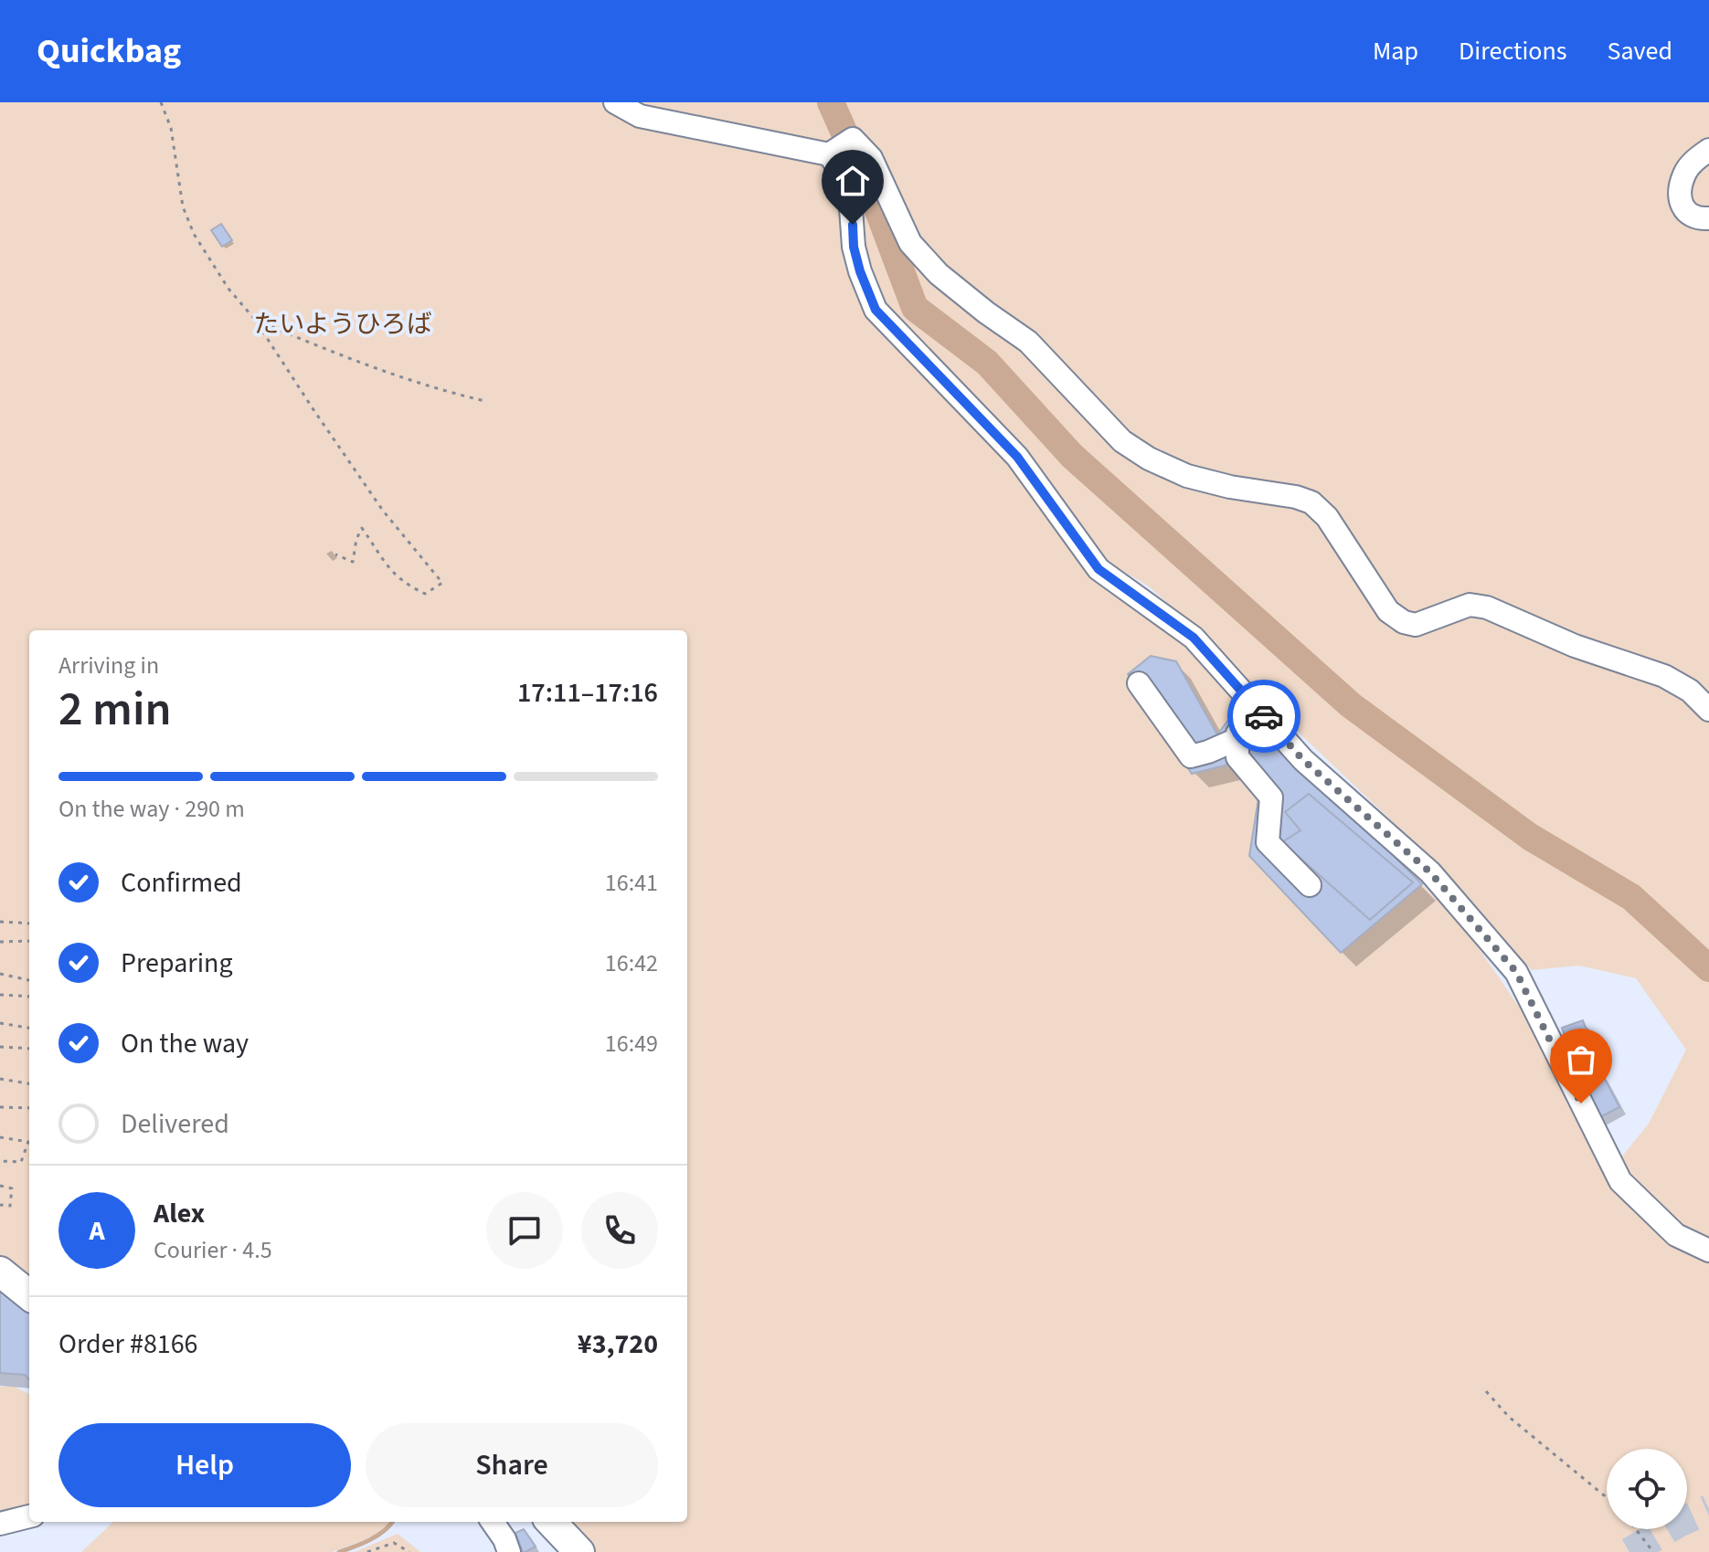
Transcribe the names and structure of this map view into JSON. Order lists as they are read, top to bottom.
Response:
{
  "parks": ["たいようひろば"],
  "page": {
    "header": "Quickbag",
    "nav": ["Map", "Directions", "Saved"],
    "heading": ["2 min", "Arriving in", "17:11–17:16"],
    "panel": [
      "Alex",
      "Courier · 4.5",
      "Order #8166",
      "¥3,720"
    ],
    "bar": "On the way · 290 m",
    "list": [
      ["Confirmed", "16:41"],
      ["Preparing", "16:42"],
      ["On the way", "16:49"],
      "Delivered"
    ],
    "round": "A",
    "buttons": ["Help", "Share"]
  }
}
